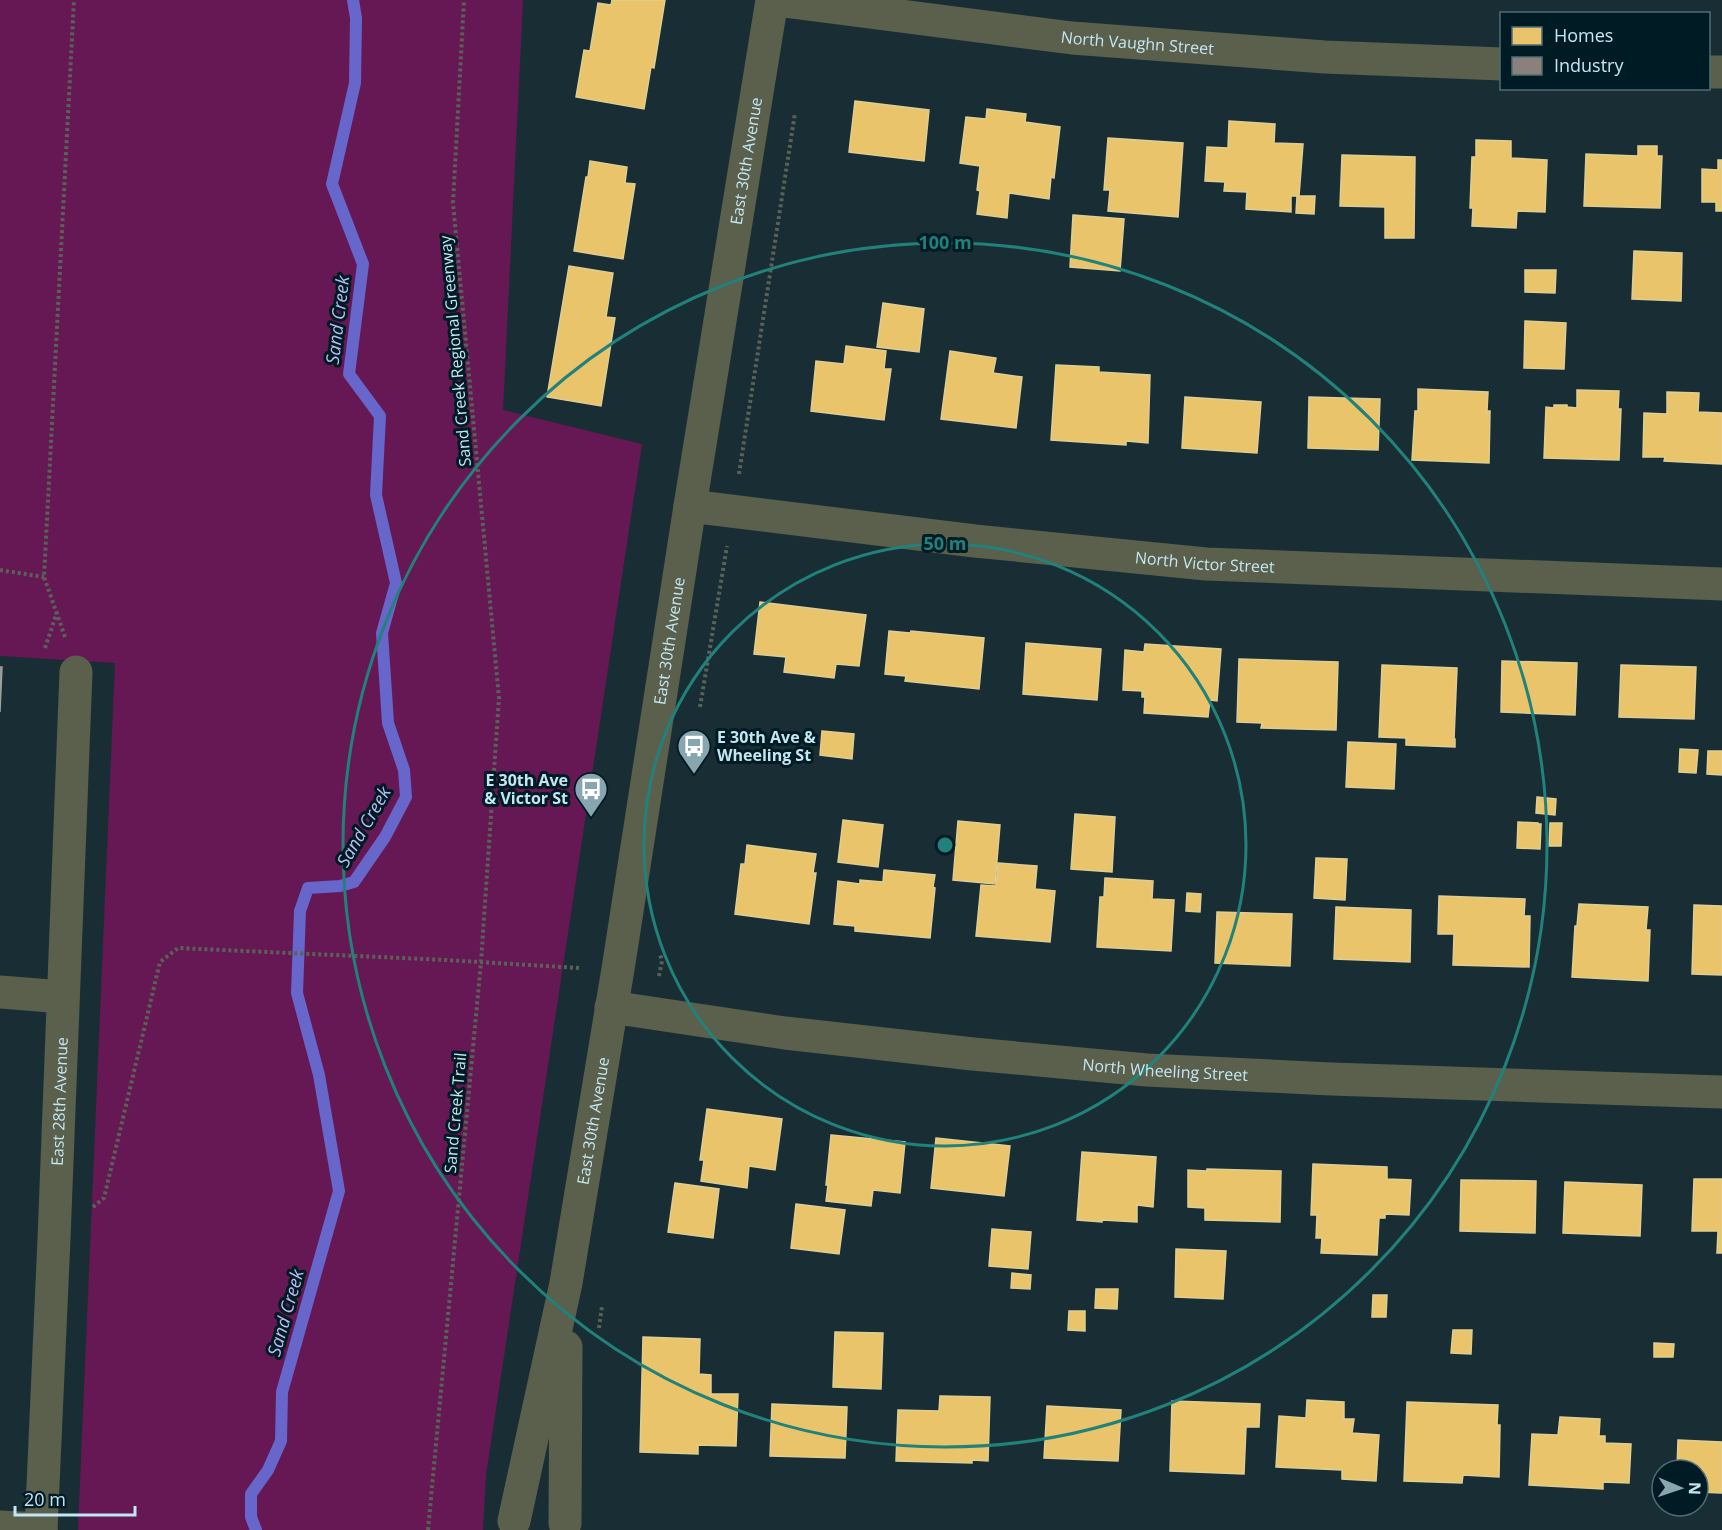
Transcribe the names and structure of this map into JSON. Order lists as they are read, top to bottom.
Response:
{
  "streets": {
    "street": [
      "North Vaughn Street",
      "East 30th Avenue",
      "North Victor Street",
      "North Wheeling Street",
      "East 28th Avenue"
    ],
    "path": ["Sand Creek Regional Greenway", "Sand Creek Trail"]
  },
  "crossings": [
    ["North Vaughn Street", "East 30th Avenue"],
    ["East 30th Avenue", "North Victor Street"],
    ["East 30th Avenue", "North Wheeling Street"],
    ["Sand Creek Regional Greenway", "Sand Creek Trail"]
  ],
  "water": ["Sand Creek"],
  "places": {
    "bus stop": ["E 30th Ave & Wheeling St", "E 30th Ave & Victor St"]
  },
  "legend": ["Homes", "Industry"],
  "scale_bar": "20 m",
  "north": "right",
  "rings": ["100 m", "50 m"]
}
